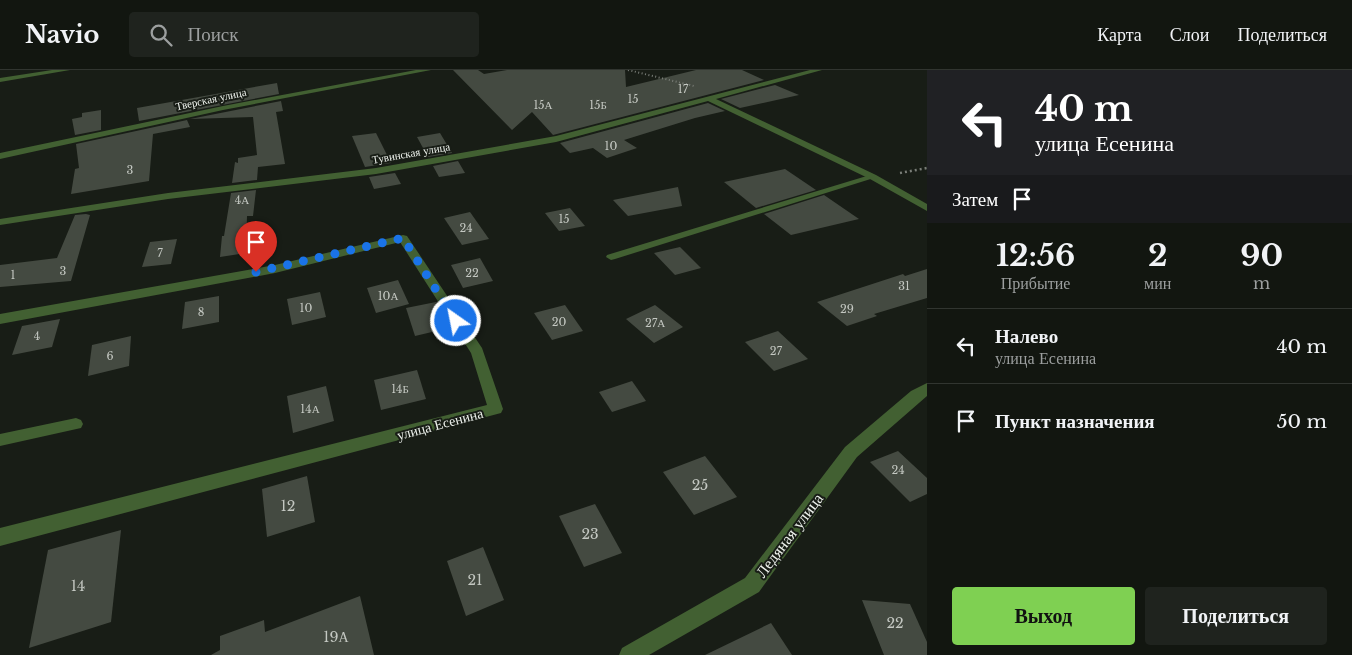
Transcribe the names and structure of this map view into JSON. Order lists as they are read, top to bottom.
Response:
{
  "streets": {
    "street": [
      "Тверская улица",
      "Тувинская улица",
      "улица Есенина",
      "Ледяная улица"
    ]
  },
  "house_numbers": [
    "17",
    "15",
    "15А",
    "15Б",
    "10",
    "3",
    "4А",
    "15",
    "24",
    "7",
    "3",
    "22",
    "1",
    "31",
    "10А",
    "10",
    "29",
    "8",
    "20",
    "27А",
    "4",
    "27",
    "6",
    "14Б",
    "14А",
    "24",
    "25",
    "12",
    "23",
    "21",
    "14",
    "22",
    "19А"
  ],
  "page": {
    "header": "Navio",
    "search": "Поиск",
    "nav": ["Карта", "Слои", "Поделиться"],
    "turn": ["40 m", "улица Есенина"],
    "then": "Затем",
    "eta": [
      "12:56",
      "Прибытие",
      "2",
      "мин",
      "90",
      "m"
    ],
    "list": [
      {
        "name": "Налево",
        "note": "улица Есенина",
        "value": "40 m"
      },
      {
        "name": "Пункт назначения",
        "value": "50 m"
      }
    ],
    "buttons": ["Выход", "Поделиться"]
  }
}
